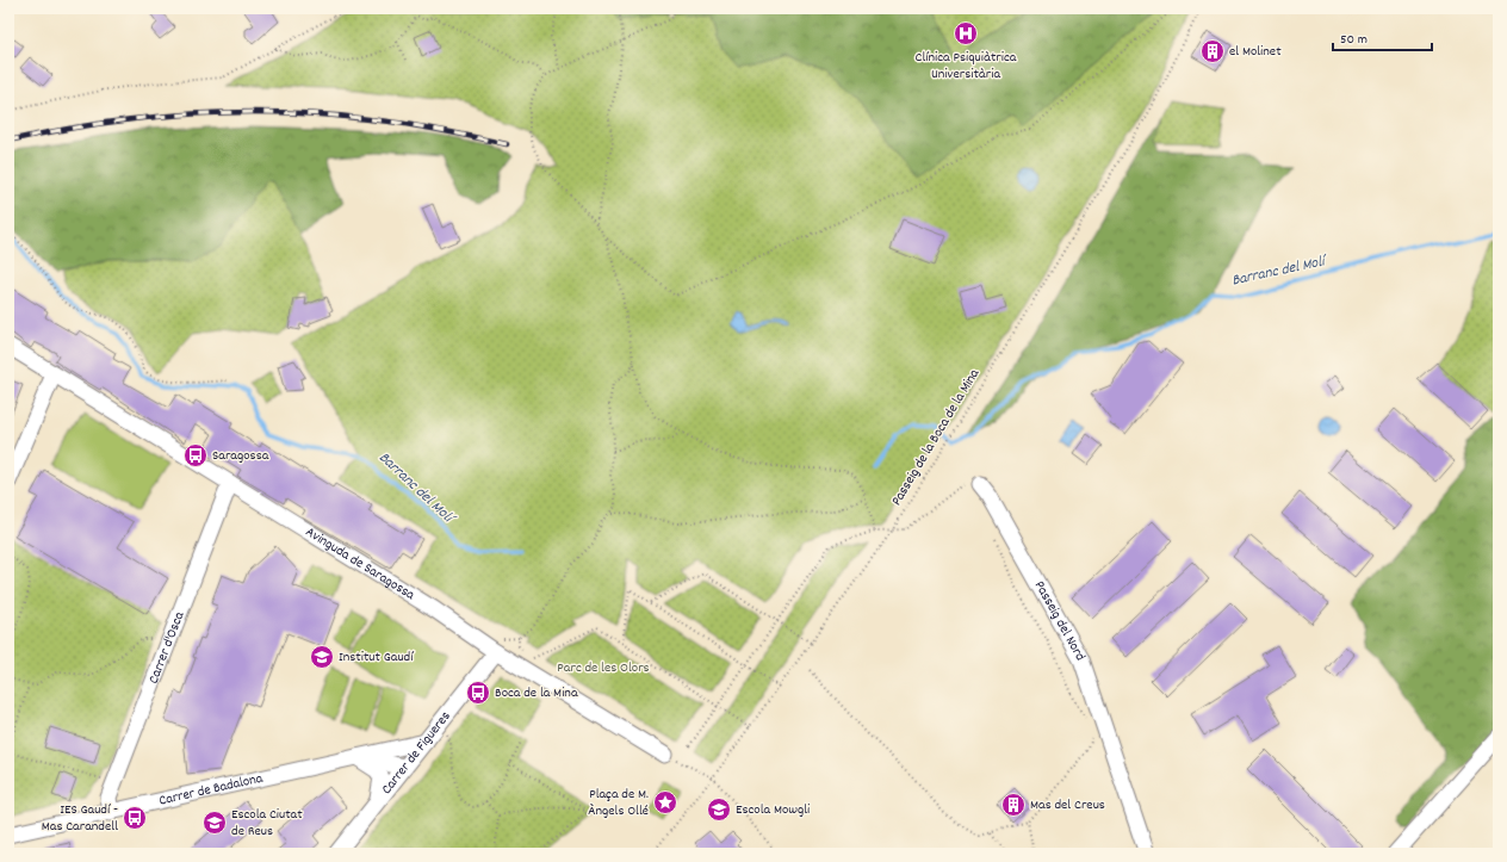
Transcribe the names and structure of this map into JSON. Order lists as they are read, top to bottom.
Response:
{
  "streets": {
    "street": [
      "Avinguda de Saragossa",
      "Passeig del Nord",
      "Carrer d'Osca",
      "Carrer de Figueres",
      "Carrer de Badalona"
    ],
    "path": ["Passeig de la Boca de la Mina"]
  },
  "crossings": [
    ["Avinguda de Saragossa", "Carrer d'Osca"],
    ["Avinguda de Saragossa", "Carrer de Figueres"],
    ["Carrer d'Osca", "Carrer de Badalona"],
    ["Carrer de Figueres", "Carrer de Badalona"]
  ],
  "water": ["Barranc del Molí"],
  "parks": ["Parc de les Olors"],
  "places": {
    "hospital": ["Clínica Psiquiàtrica Universitària"],
    "building": ["el Molinet", "Mas del Creus"],
    "bus stop": ["Saragossa", "Boca de la Mina", "IES Gaudí - Mas Carandell"],
    "school or university": ["Institut Gaudí", "Escola Mowgli", "Escola Ciutat de Reus"],
    "place": ["Plaça de M. Àngels Ollé"]
  },
  "scale_bar": "50 m"
}
